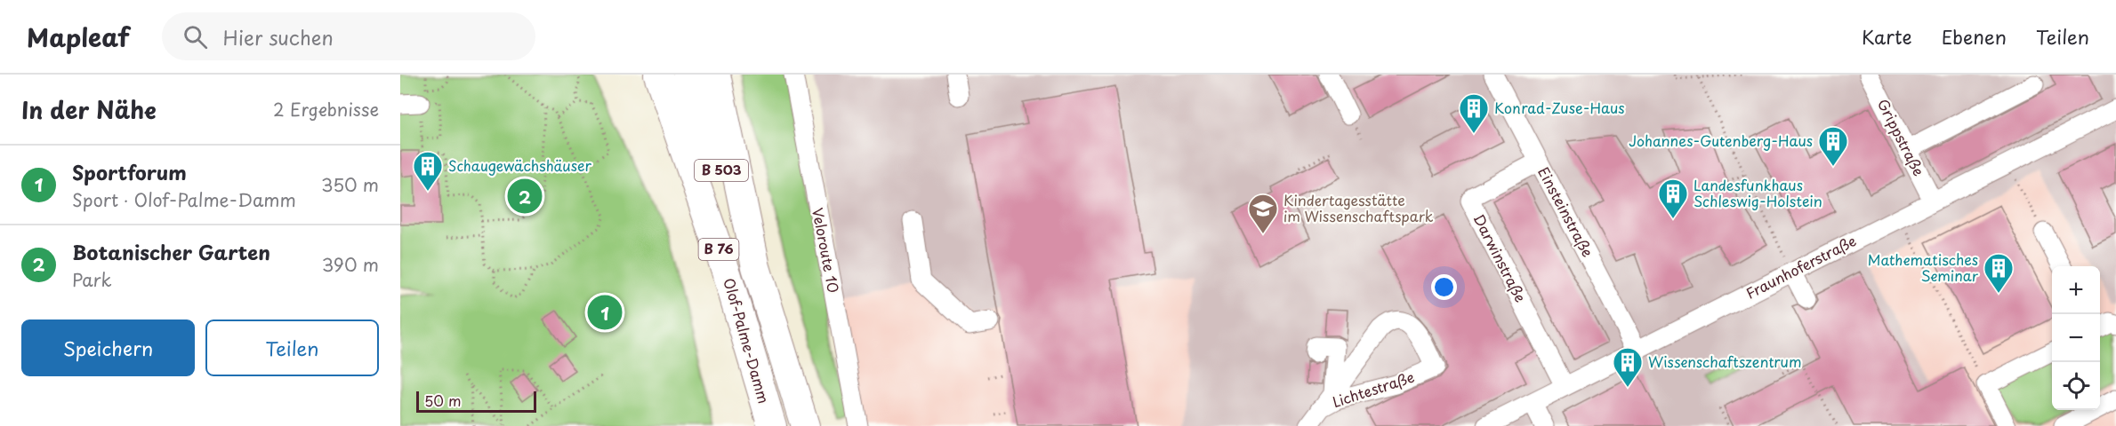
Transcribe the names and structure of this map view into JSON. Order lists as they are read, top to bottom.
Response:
{
  "streets": {
    "highway": ["B 503", "B 76", "Olof-Palme-Damm"],
    "street": [
      "Grippstraße",
      "Einsteinstraße",
      "Veloroute 10",
      "Darwinstraße",
      "Fraunhoferstraße",
      "Lichtestraße"
    ]
  },
  "crossings": [
    ["Grippstraße", "Fraunhoferstraße"],
    ["B 503", "Olof-Palme-Damm"],
    ["Einsteinstraße", "Darwinstraße"],
    ["Einsteinstraße", "Fraunhoferstraße"],
    ["Darwinstraße", "Fraunhoferstraße"]
  ],
  "places": {
    "building": [
      "Konrad-Zuse-Haus",
      "Johannes-Gutenberg-Haus",
      "Schaugewächshäuser",
      "Landesfunkhaus Schleswig-Holstein",
      "Mathematisches Seminar",
      "Wissenschaftszentrum"
    ],
    "school or university": ["Kindertagesstätte im Wissenschaftspark"]
  },
  "scale_bar": "50 m",
  "page": {
    "header": "Mapleaf",
    "search": "Hier suchen",
    "nav": ["Karte", "Ebenen", "Teilen"],
    "heading": ["In der Nähe", "2 Ergebnisse"],
    "list": [
      {
        "mark": "1",
        "name": "Sportforum",
        "note": "Sport · Olof-Palme-Damm",
        "value": "350 m"
      },
      {
        "mark": "2",
        "name": "Botanischer Garten",
        "note": "Park",
        "value": "390 m"
      }
    ],
    "pins": ["2", "1"],
    "map_buttons": ["+", "−"],
    "buttons": ["Speichern", "Teilen"],
    "scale": "50 m"
  }
}
